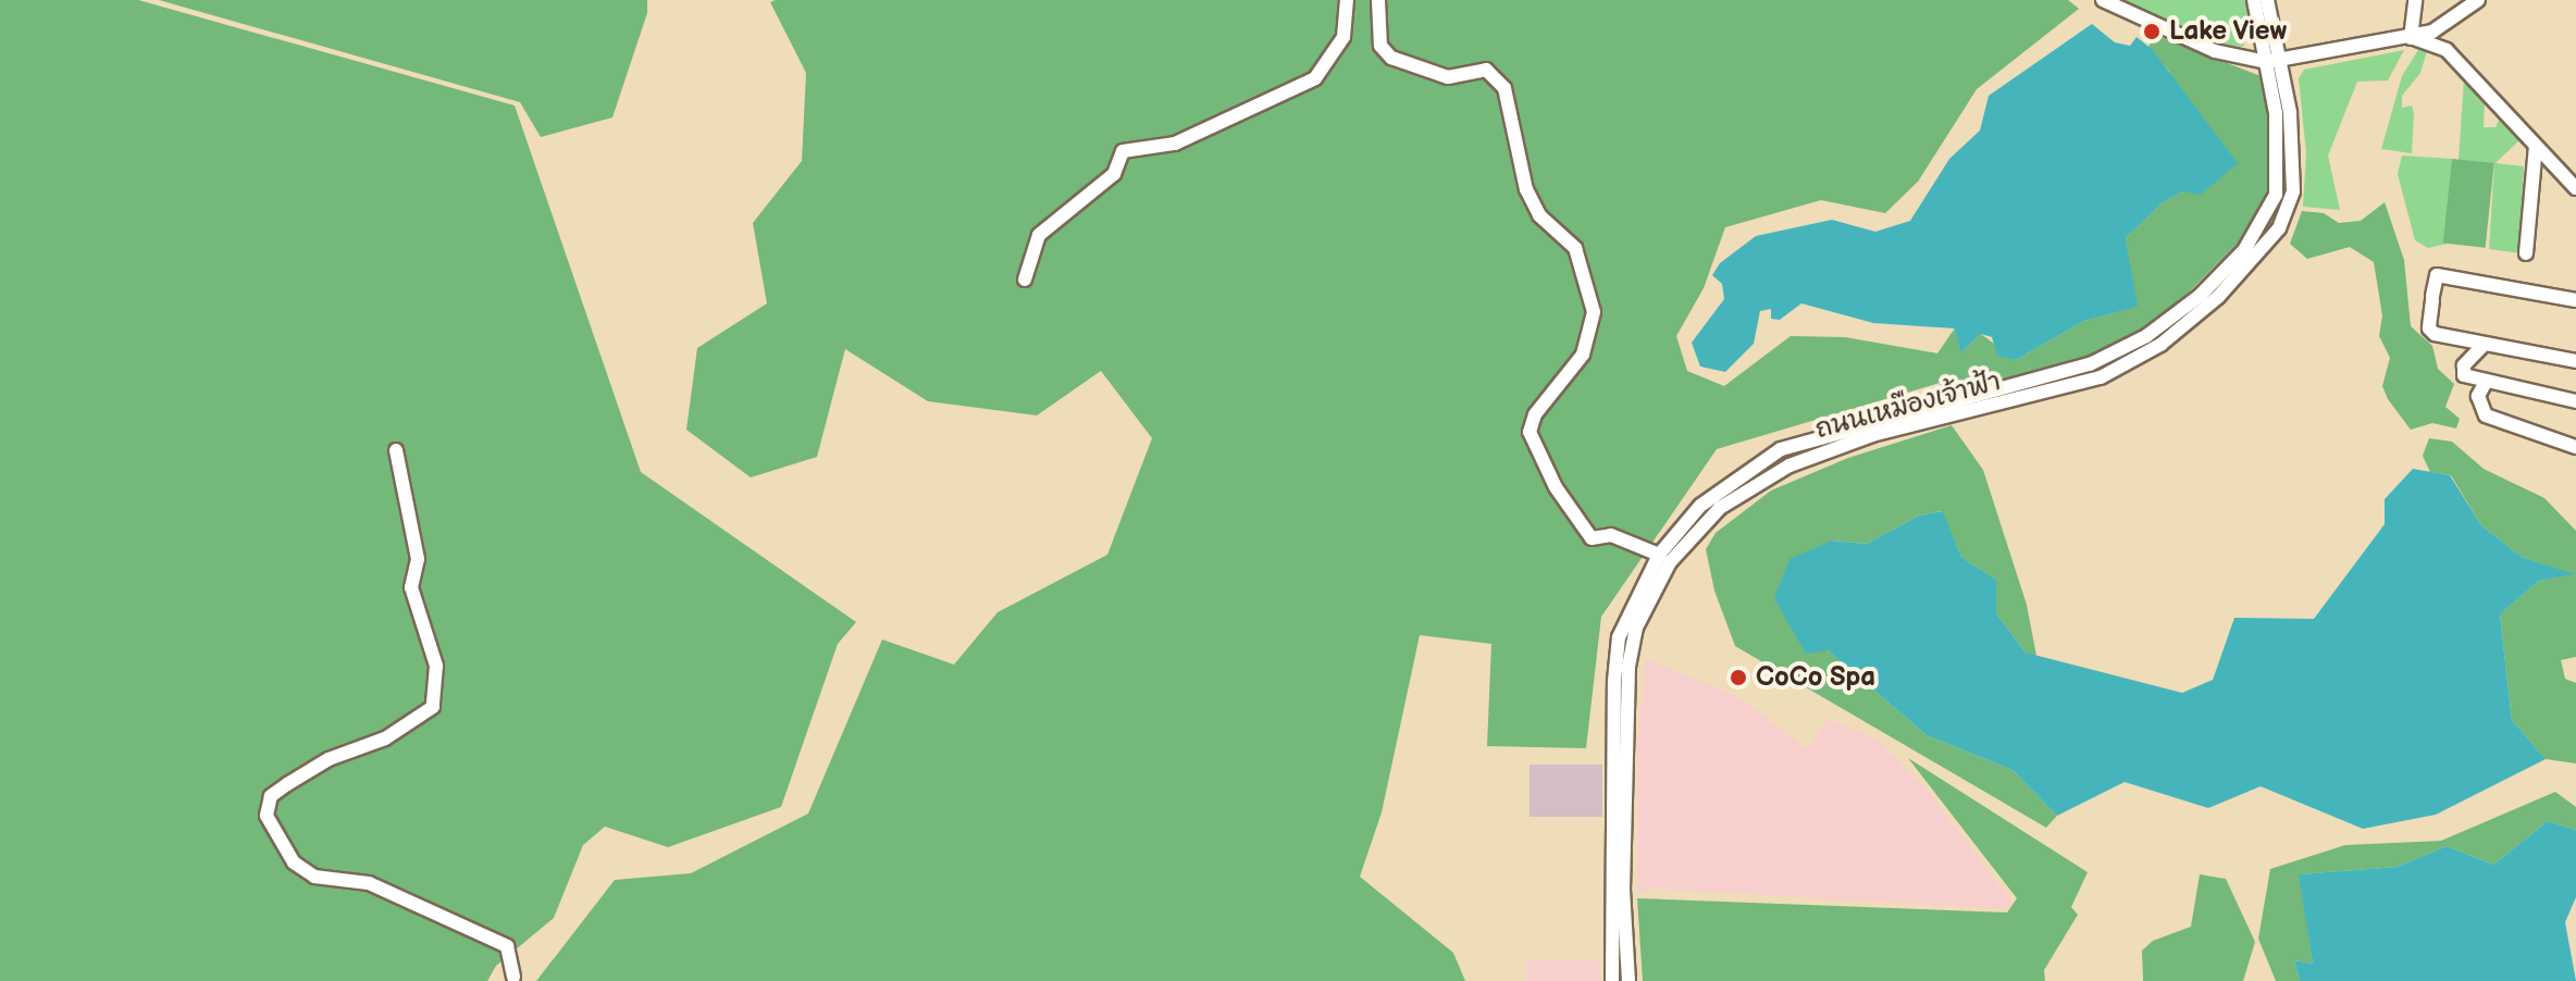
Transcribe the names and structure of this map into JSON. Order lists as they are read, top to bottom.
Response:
{
  "streets": {
    "street": ["ถนนเหมืองเจ้าฟ้า"]
  },
  "places": ["Lake View", "CoCo Spa"]
}
